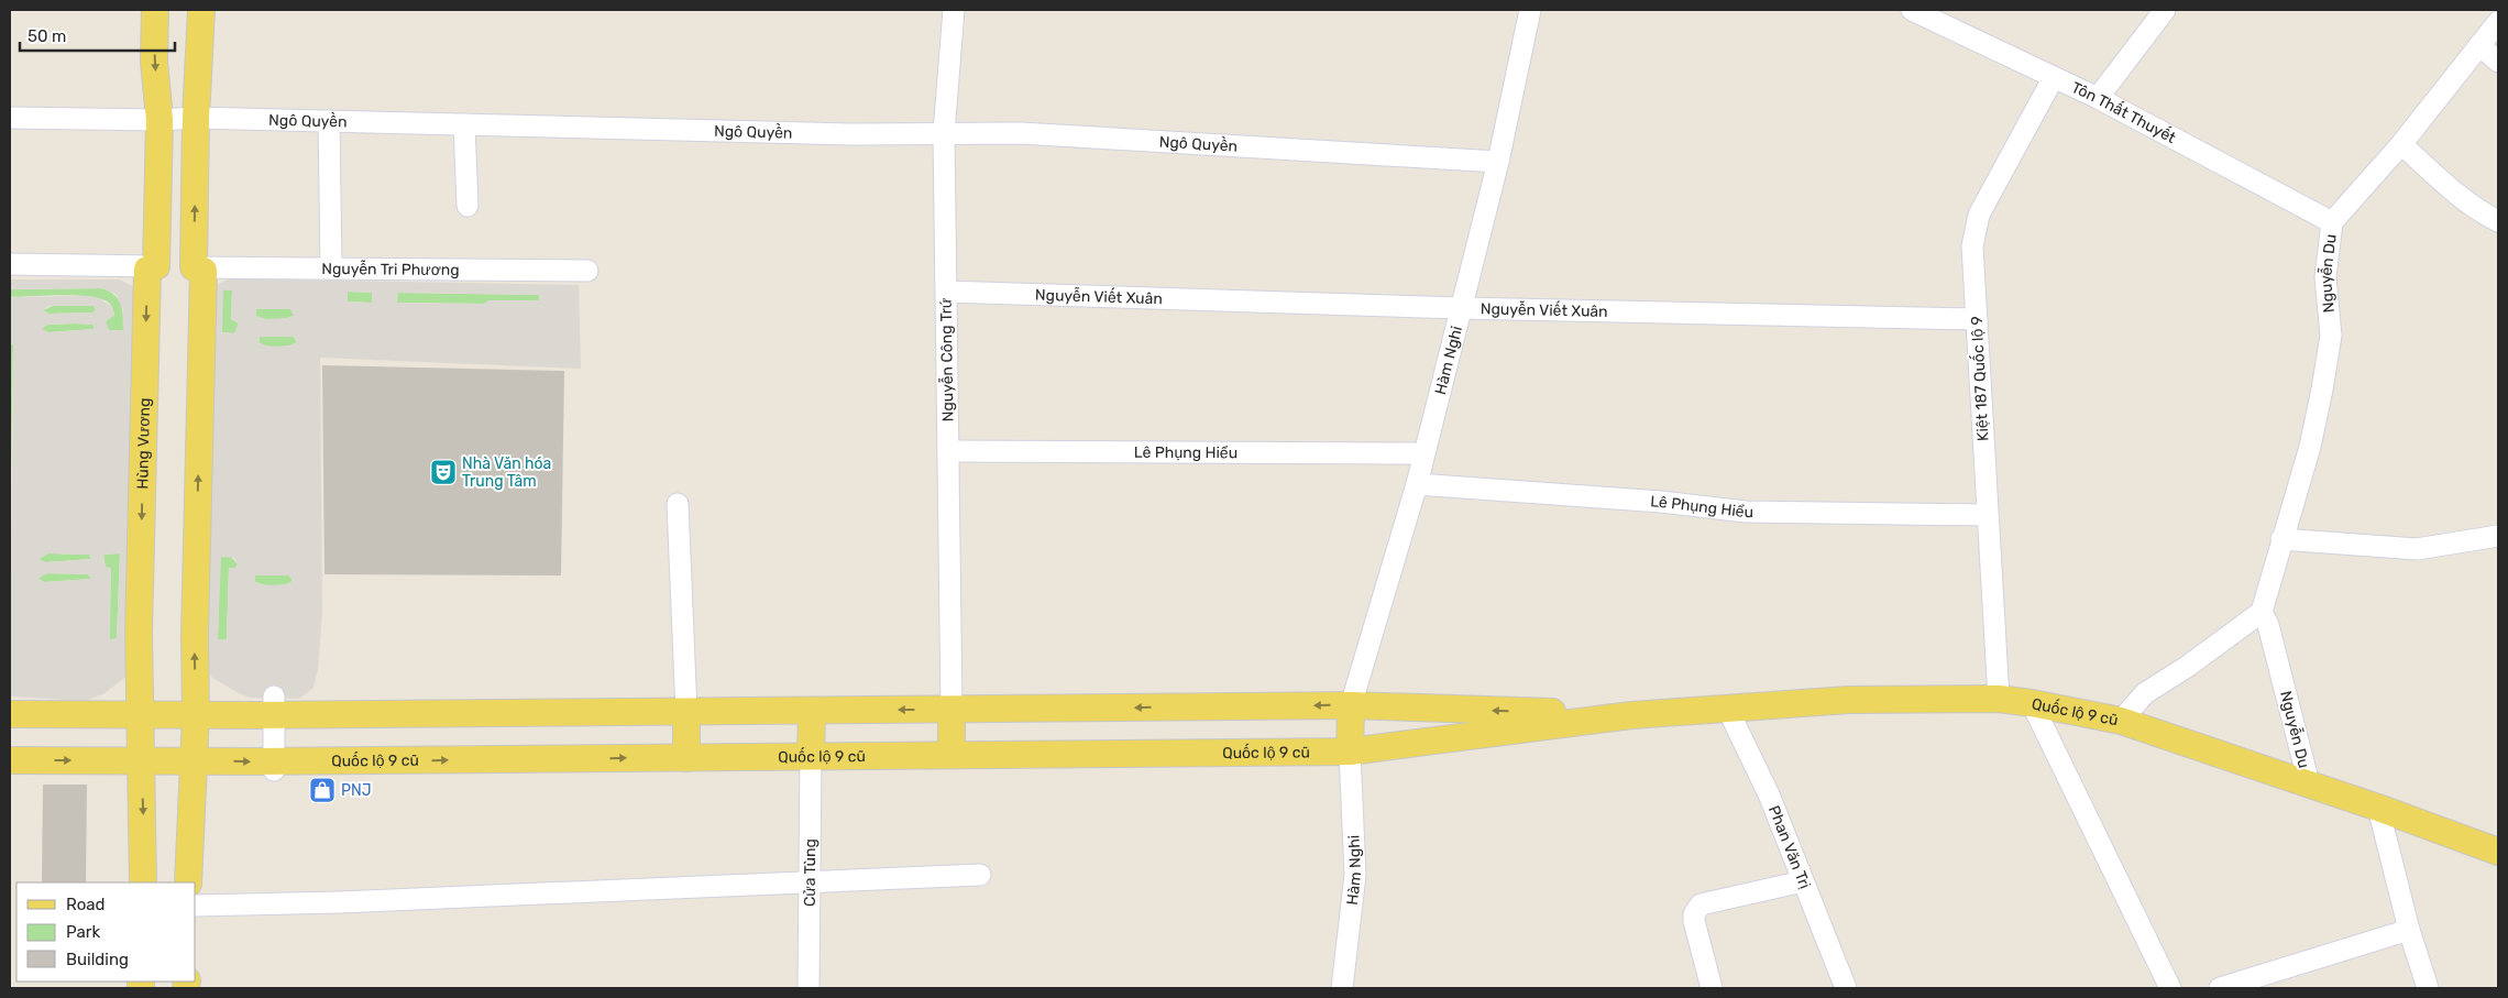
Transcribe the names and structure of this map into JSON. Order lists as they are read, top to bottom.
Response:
{
  "streets": {
    "main road": ["Hùng Vương", "Quốc lộ 9 cũ"],
    "street": [
      "Tôn Thất Thuyết",
      "Ngô Quyền",
      "Nguyễn Tri Phương",
      "Nguyễn Du",
      "Nguyễn Viết Xuân",
      "Nguyễn Công Trứ",
      "Hàm Nghi",
      "Kiệt 187 Quốc lộ 9",
      "Lê Phụng Hiểu",
      "Phan Văn Trị",
      "Cửa Tùng"
    ]
  },
  "crossings": [
    ["Tôn Thất Thuyết", "Nguyễn Du"],
    ["Tôn Thất Thuyết", "Kiệt 187 Quốc lộ 9"],
    ["Ngô Quyền", "Nguyễn Công Trứ"],
    ["Ngô Quyền", "Hàm Nghi"],
    ["Ngô Quyền", "Hùng Vương"],
    ["Nguyễn Du", "Quốc lộ 9 cũ"],
    ["Nguyễn Viết Xuân", "Nguyễn Công Trứ"],
    ["Nguyễn Viết Xuân", "Hàm Nghi"],
    ["Nguyễn Viết Xuân", "Kiệt 187 Quốc lộ 9"],
    ["Nguyễn Công Trứ", "Lê Phụng Hiểu"],
    ["Nguyễn Công Trứ", "Quốc lộ 9 cũ"],
    ["Hàm Nghi", "Lê Phụng Hiểu"],
    ["Hàm Nghi", "Quốc lộ 9 cũ"],
    ["Kiệt 187 Quốc lộ 9", "Lê Phụng Hiểu"],
    ["Kiệt 187 Quốc lộ 9", "Quốc lộ 9 cũ"],
    ["Hùng Vương", "Quốc lộ 9 cũ"],
    ["Quốc lộ 9 cũ", "Phan Văn Trị"],
    ["Quốc lộ 9 cũ", "Cửa Tùng"]
  ],
  "places": {
    "theatre": ["Nhà Văn hóa Trung Tâm"],
    "shop": ["PNJ"]
  },
  "legend": ["Road", "Park", "Building"],
  "scale_bar": "50 m"
}
